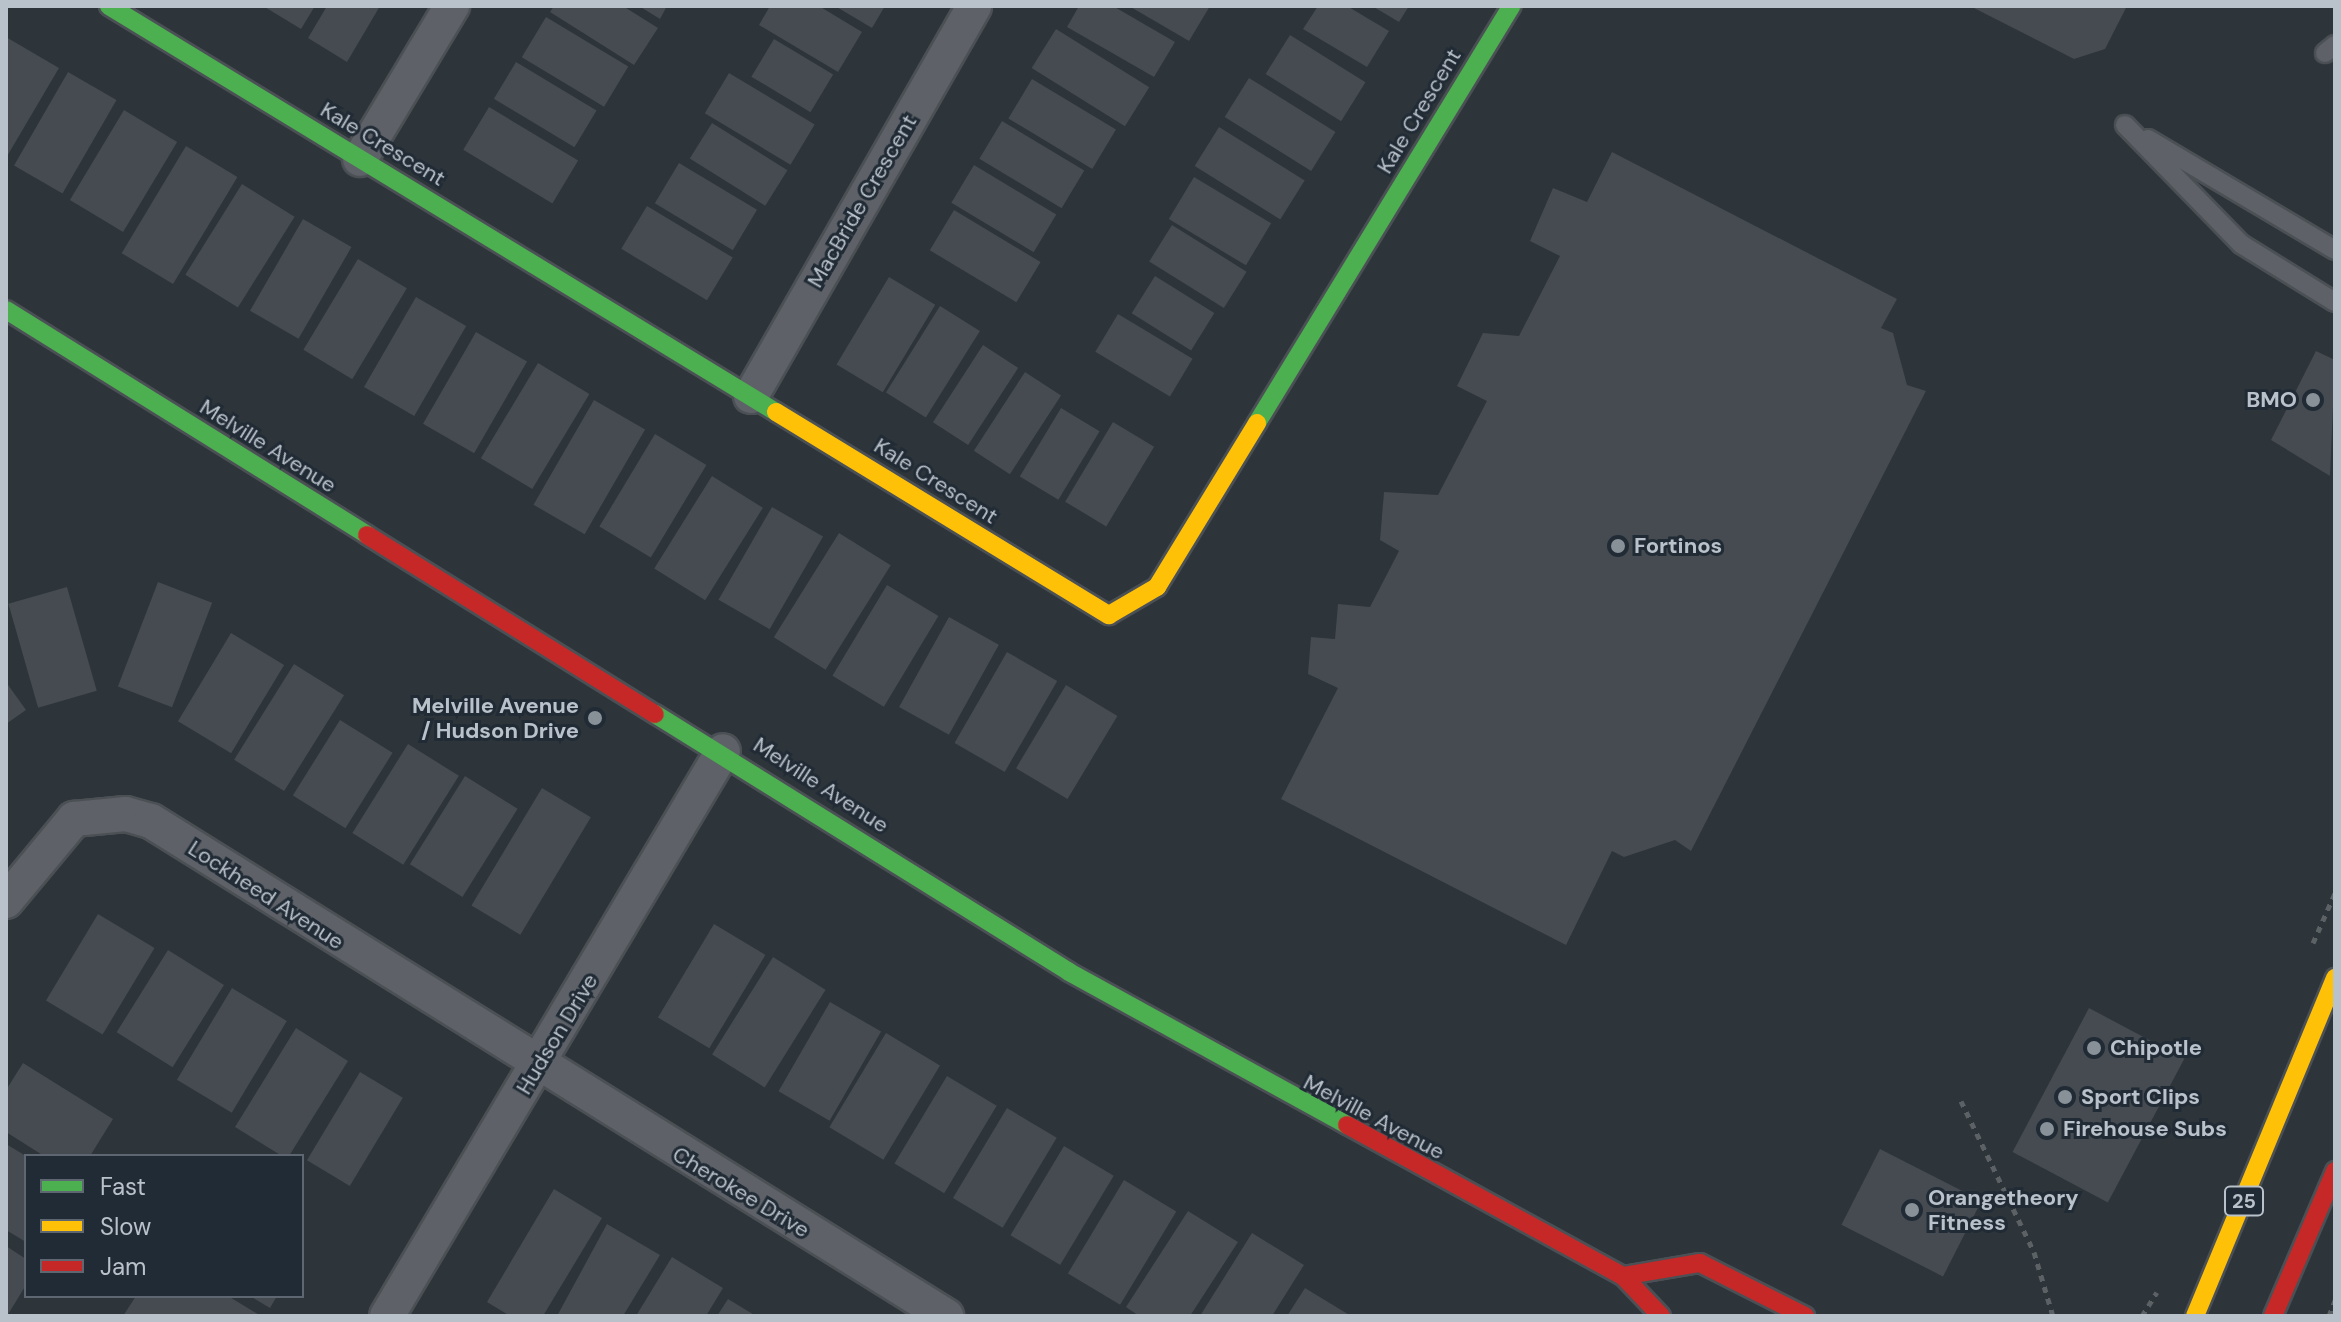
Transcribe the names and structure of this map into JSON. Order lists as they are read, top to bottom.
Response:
{
  "streets": {
    "street": [
      "Kale Crescent",
      "MacBride Crescent",
      "Melville Avenue",
      "Lockheed Avenue",
      "Hudson Drive",
      "Cherokee Drive",
      "25"
    ]
  },
  "crossings": [
    ["Kale Crescent", "MacBride Crescent"],
    ["Melville Avenue", "Hudson Drive"],
    ["Lockheed Avenue", "Hudson Drive"],
    ["Lockheed Avenue", "Cherokee Drive"],
    ["Hudson Drive", "Cherokee Drive"]
  ],
  "places": [
    "BMO",
    "Fortinos",
    "Melville Avenue / Hudson Drive",
    "Chipotle",
    "Sport Clips",
    "Firehouse Subs",
    "Orangetheory Fitness"
  ],
  "legend": ["Fast", "Slow", "Jam"]
}
